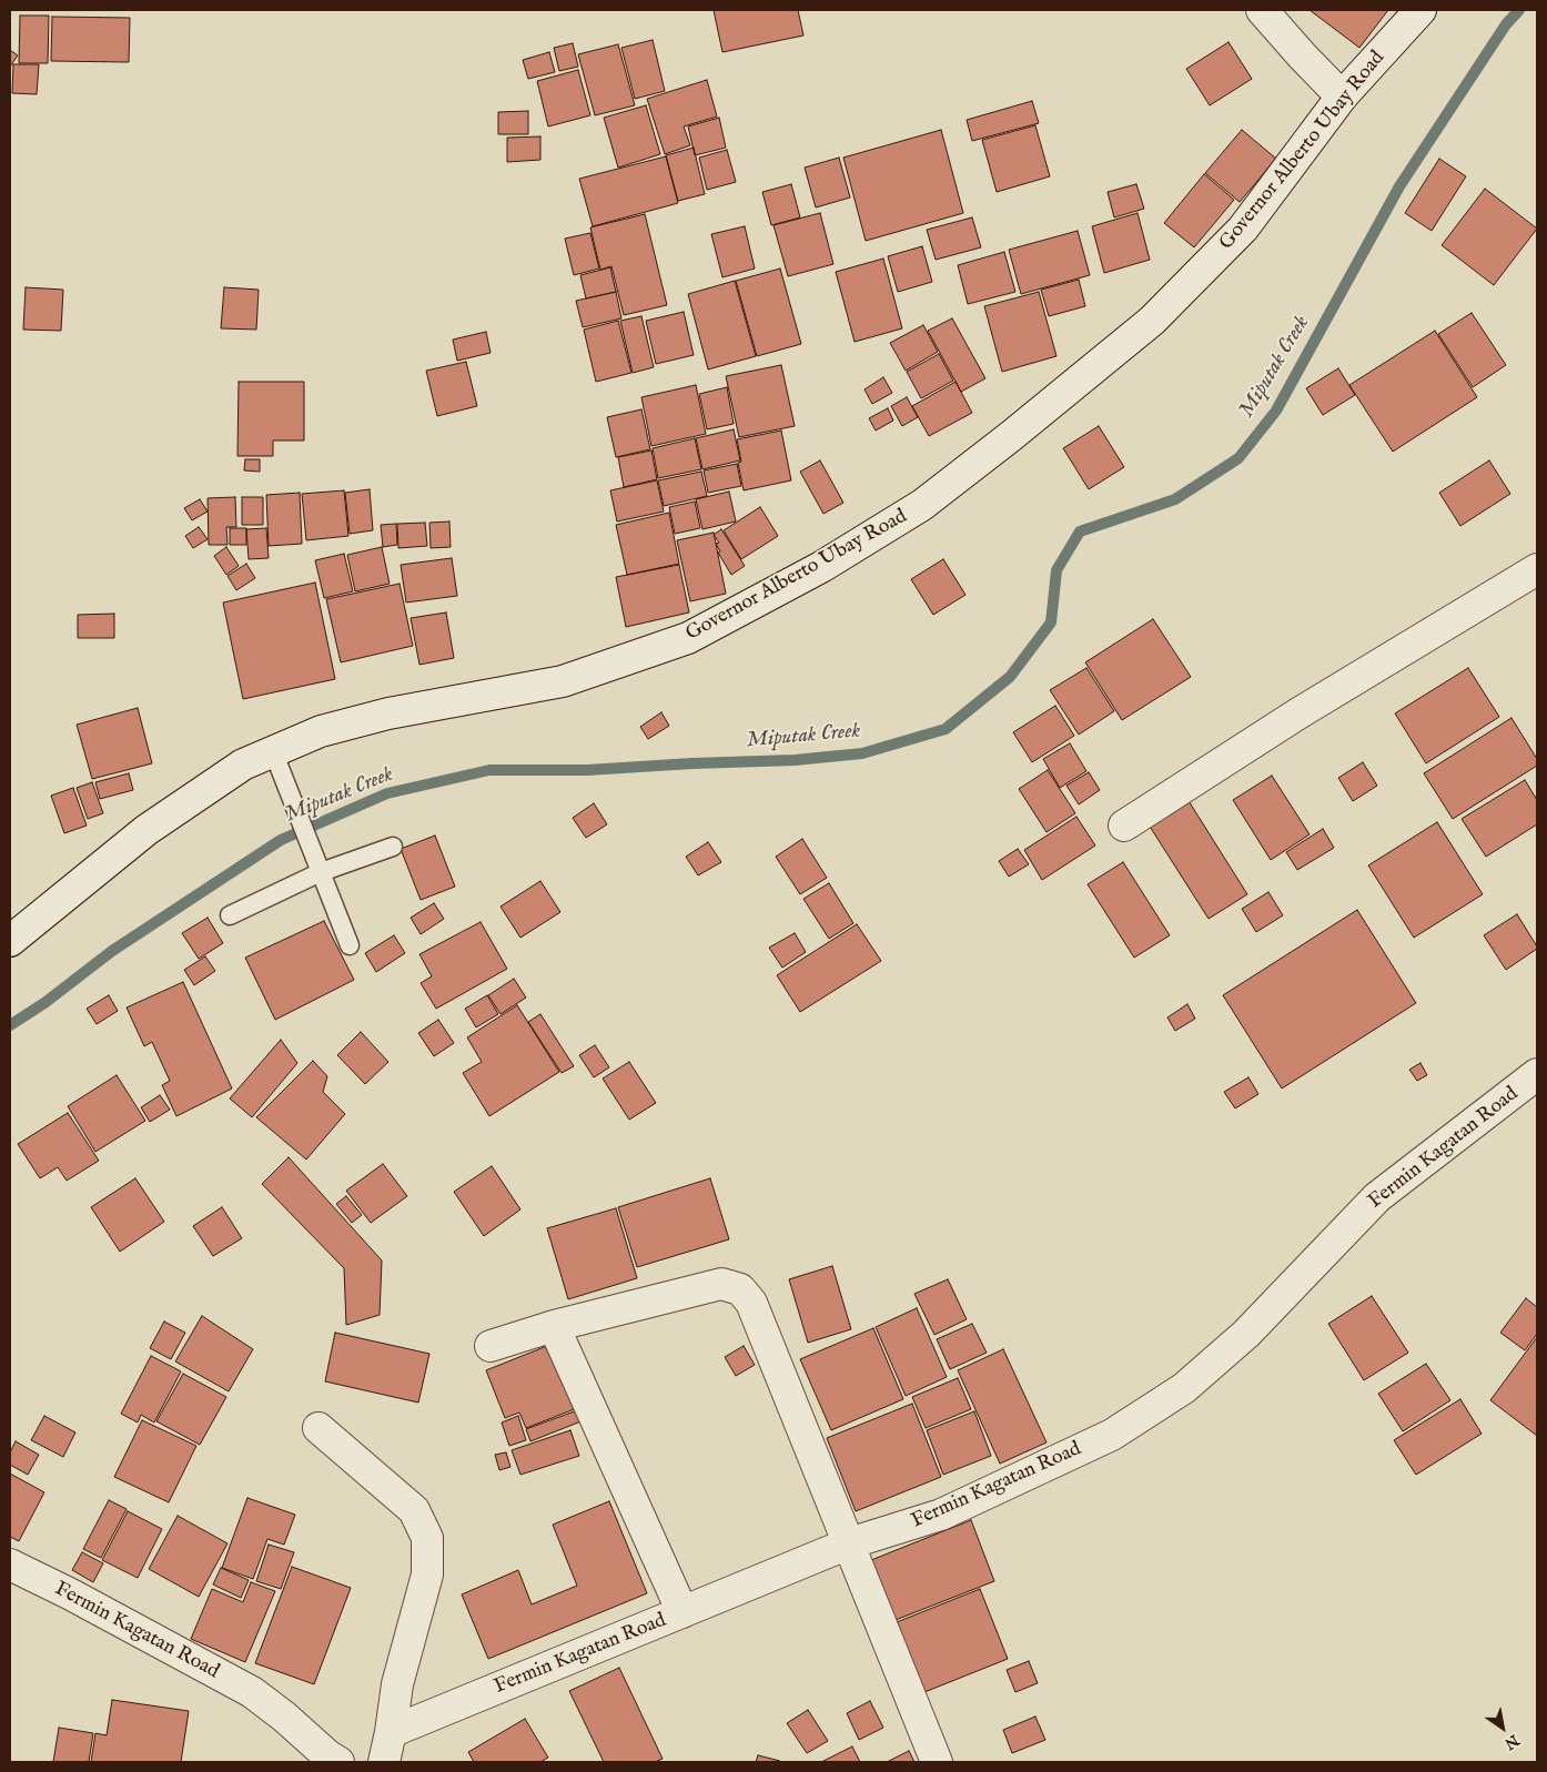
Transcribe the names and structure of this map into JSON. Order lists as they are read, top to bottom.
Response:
{
  "streets": {
    "street": ["Governor Alberto Ubay Road", "Fermin Kagatan Road"]
  },
  "water": ["Miputak Creek"],
  "north": "bottom right"
}
